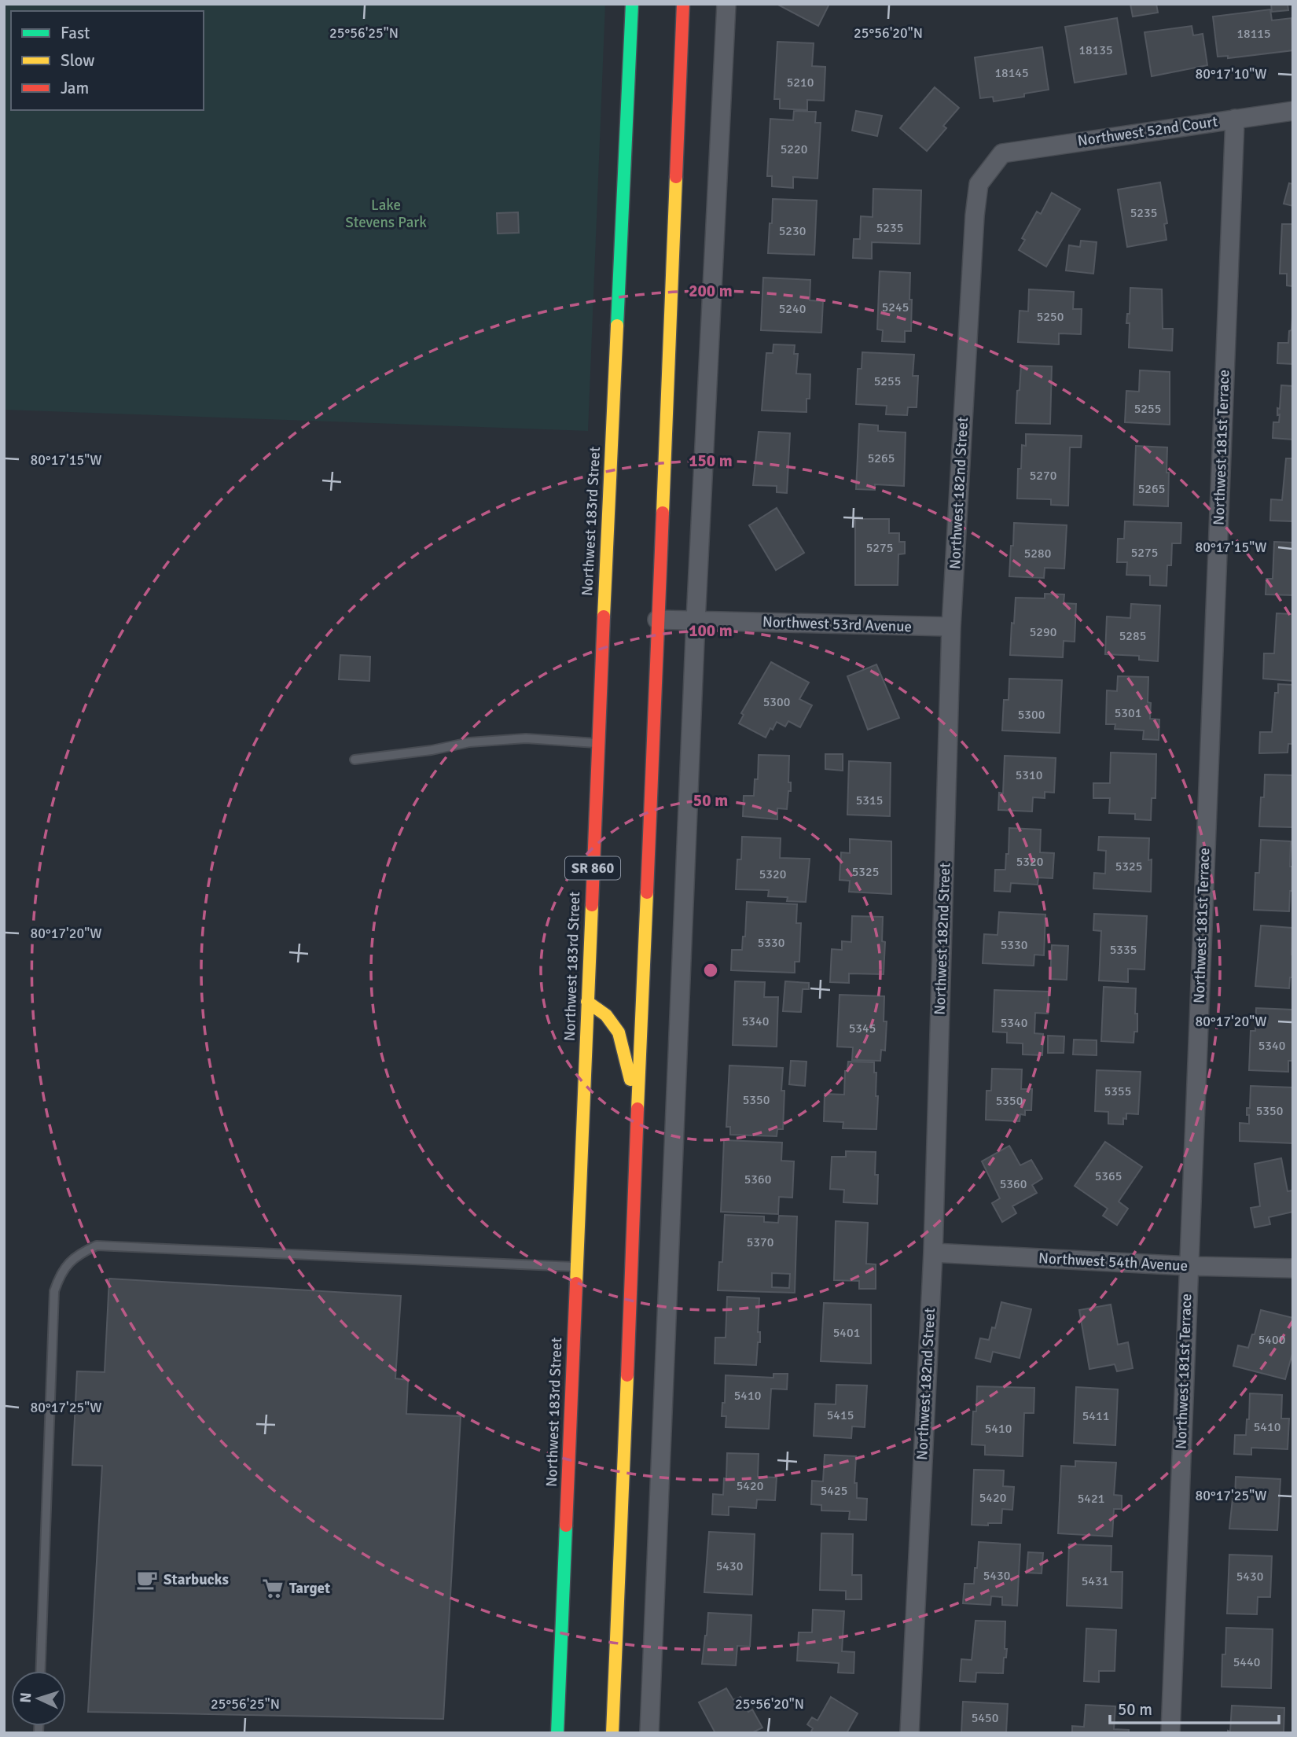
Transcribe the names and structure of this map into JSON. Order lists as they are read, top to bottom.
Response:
{
  "streets": {
    "main road": ["Northwest 183rd Street", "SR 860"],
    "street": [
      "Northwest 52nd Court",
      "Northwest 181st Terrace",
      "Northwest 182nd Street",
      "Northwest 53rd Avenue",
      "Northwest 54th Avenue"
    ]
  },
  "crossings": [
    ["Northwest 52nd Court", "Northwest 181st Terrace"],
    ["Northwest 52nd Court", "Northwest 182nd Street"],
    ["Northwest 181st Terrace", "Northwest 54th Avenue"],
    ["Northwest 182nd Street", "Northwest 53rd Avenue"],
    ["Northwest 182nd Street", "Northwest 54th Avenue"]
  ],
  "parks": ["Lake Stevens Park"],
  "places": {
    "cafe": ["Starbucks"],
    "supermarket": ["Target"]
  },
  "house_numbers": [
    "18115",
    "18135",
    "18145",
    "5210",
    "5220",
    "5235",
    "5235",
    "5230",
    "5245",
    "5240",
    "5250",
    "5255",
    "5255",
    "5265",
    "5270",
    "5265",
    "5275",
    "5275",
    "5280",
    "5290",
    "5285",
    "5300",
    "5301",
    "5300",
    "5310",
    "5315",
    "5320",
    "5325",
    "5325",
    "5320",
    "5330",
    "5330",
    "5335",
    "5340",
    "5340",
    "5345",
    "5340",
    "5355",
    "5350",
    "5350",
    "5350",
    "5365",
    "5360",
    "5360",
    "5370",
    "5401",
    "5400",
    "5410",
    "5415",
    "5411",
    "5410",
    "5410",
    "5420",
    "5425",
    "5420",
    "5421",
    "5430",
    "5430",
    "5430",
    "5431",
    "5440",
    "5450"
  ],
  "legend": ["Fast", "Slow", "Jam"],
  "scale_bar": "50 m",
  "north": "left",
  "coordinates": [
    "25°56'25\"N",
    "25°56'20\"N",
    "80°17'10\"W",
    "80°17'15\"W",
    "80°17'20\"W",
    "80°17'25\"W"
  ],
  "rings": [
    "200 m",
    "150 m",
    "100 m",
    "50 m"
  ]
}
